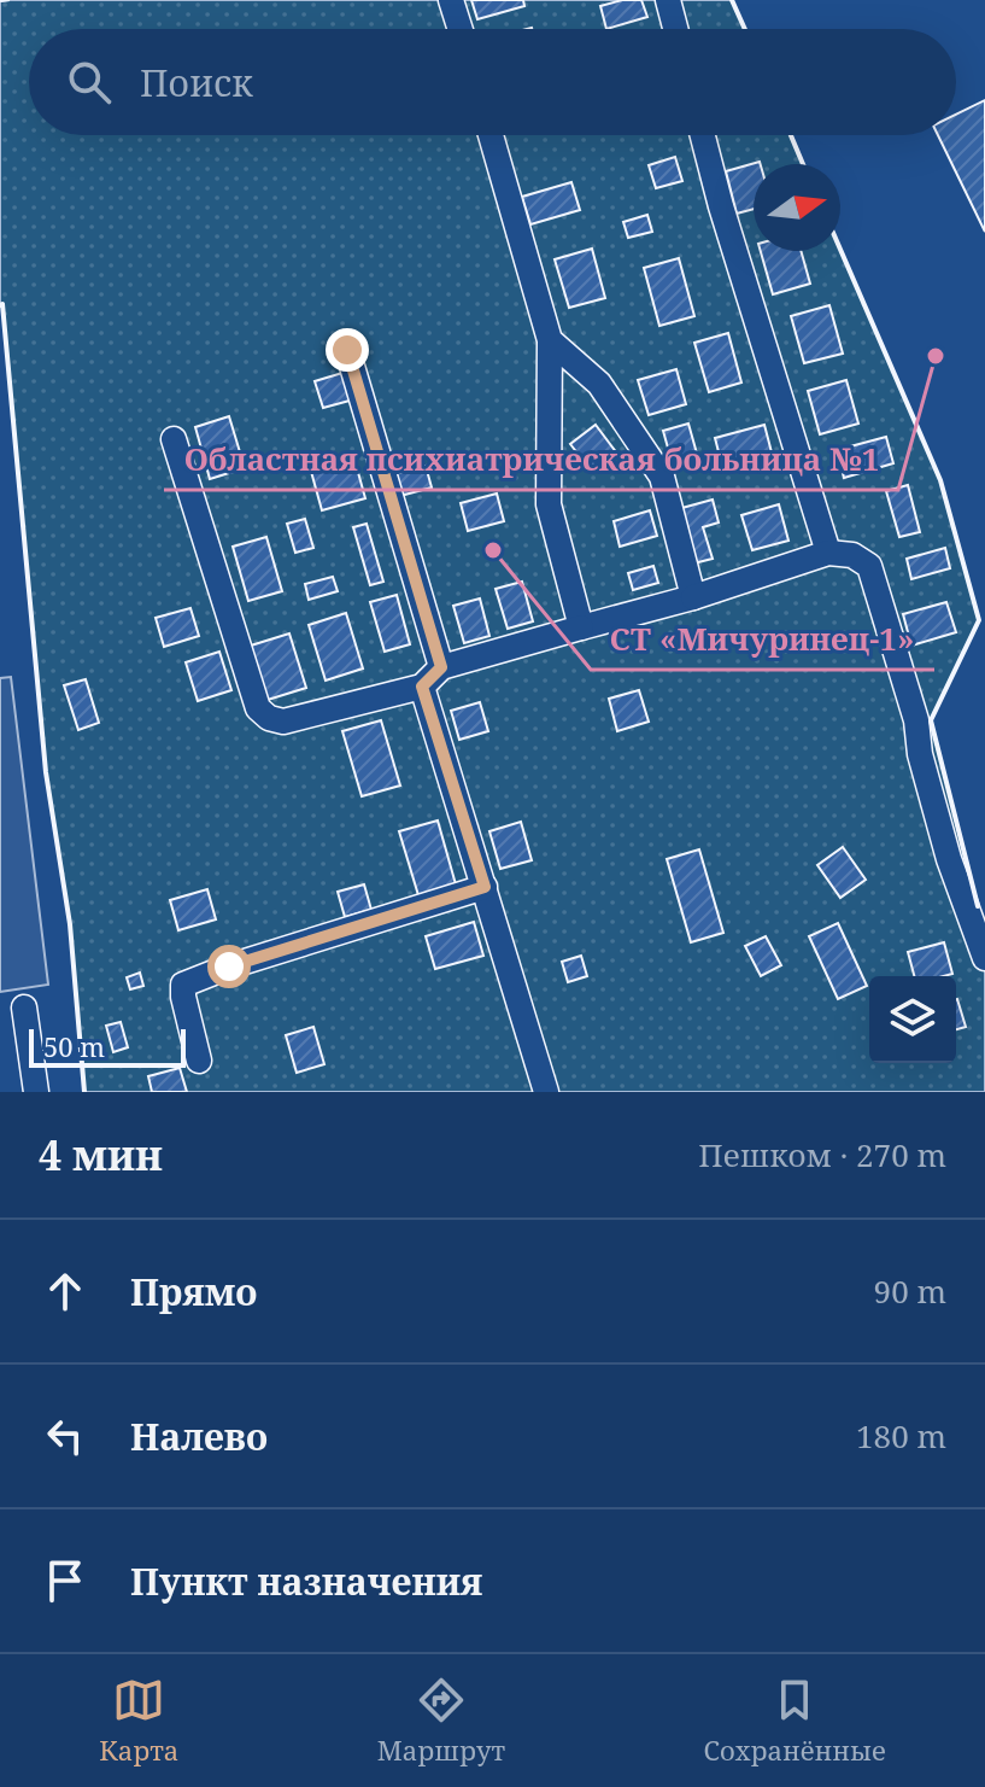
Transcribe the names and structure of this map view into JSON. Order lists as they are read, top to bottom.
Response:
{
  "places": ["Областная психиатрическая больница №1", "СТ «Мичуринец-1»"],
  "scale_bar": "50 m",
  "north": "right",
  "page": {
    "search": "Поиск",
    "scale": "50 m",
    "heading": ["4 мин", "Пешком · 270 m"],
    "list": [
      ["Прямо", "90 m"],
      ["Налево", "180 m"],
      "Пункт назначения"
    ],
    "nav": ["Карта", "Маршрут", "Сохранённые"]
  }
}
